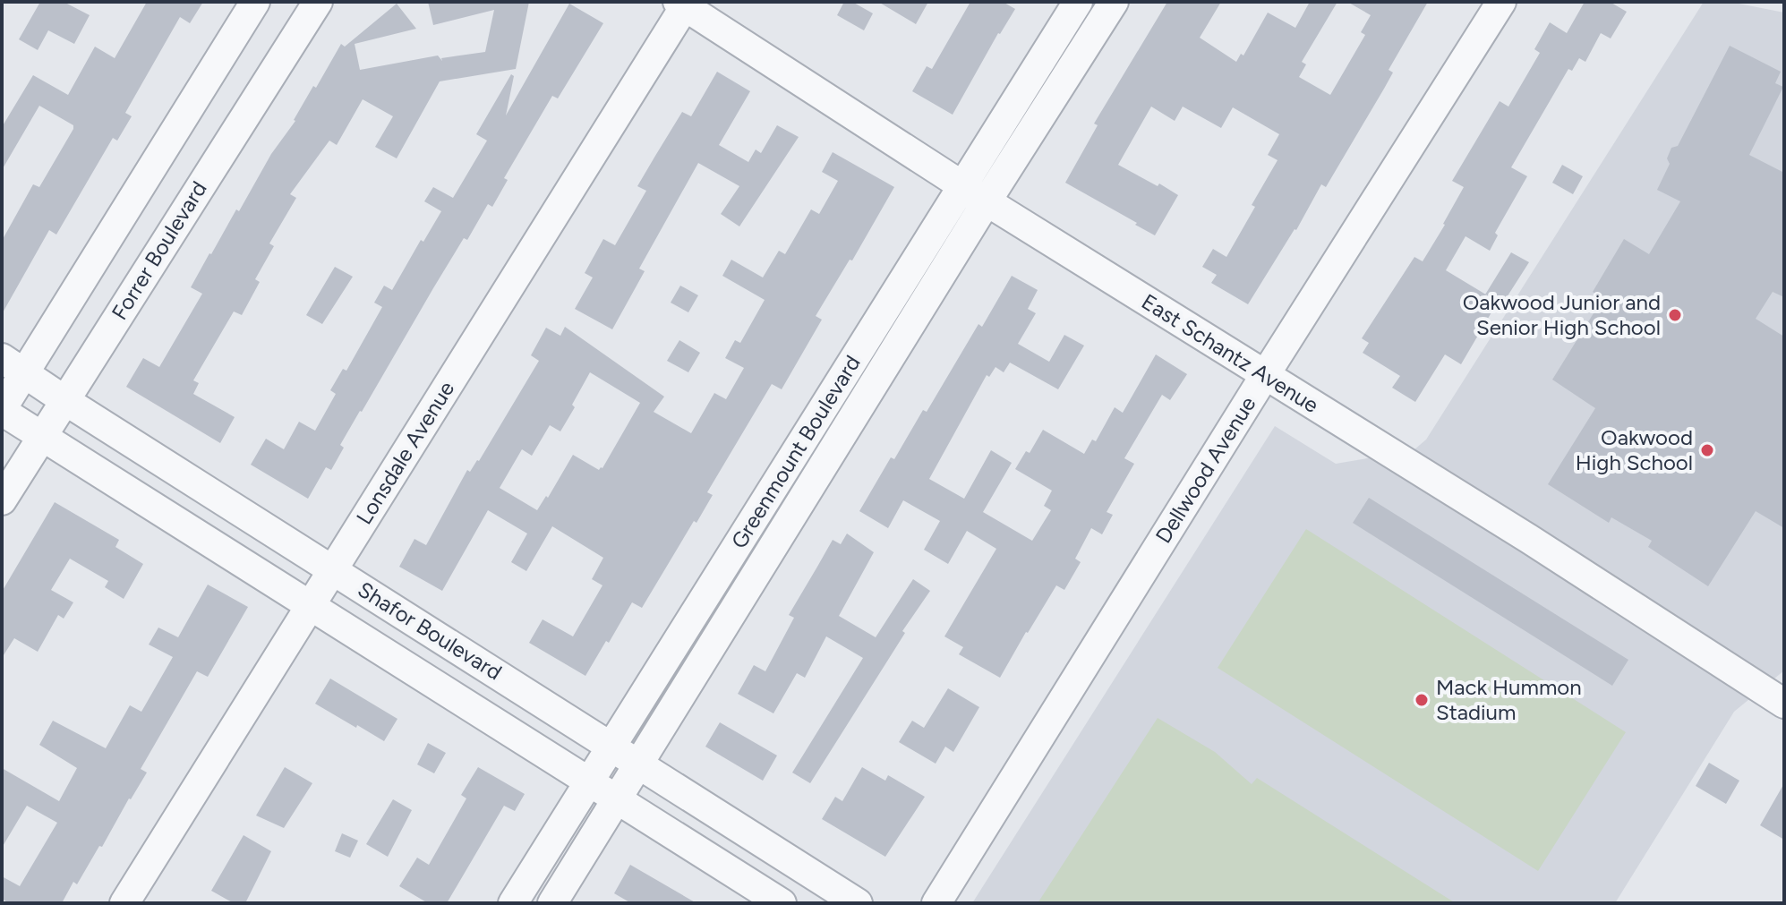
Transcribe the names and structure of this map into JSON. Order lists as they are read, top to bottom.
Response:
{
  "streets": {
    "street": [
      "Forrer Boulevard",
      "East Schantz Avenue",
      "Greenmount Boulevard",
      "Lonsdale Avenue",
      "Dellwood Avenue",
      "Shafor Boulevard"
    ]
  },
  "crossings": [
    ["Forrer Boulevard", "Shafor Boulevard"],
    ["East Schantz Avenue", "Greenmount Boulevard"],
    ["East Schantz Avenue", "Lonsdale Avenue"],
    ["East Schantz Avenue", "Dellwood Avenue"],
    ["Greenmount Boulevard", "Shafor Boulevard"],
    ["Lonsdale Avenue", "Shafor Boulevard"]
  ],
  "places": ["Oakwood Junior and Senior High School", "Oakwood High School", "Mack Hummon Stadium"]
}
